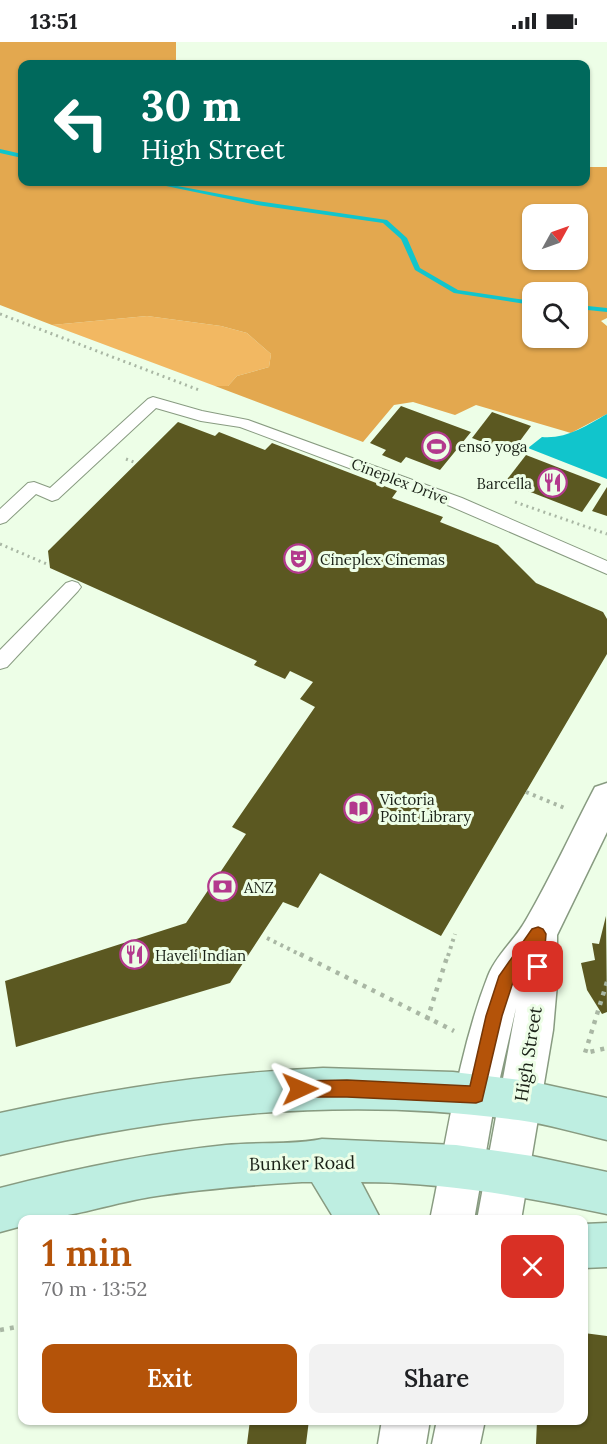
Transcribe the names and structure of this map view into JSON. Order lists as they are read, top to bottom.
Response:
{
  "streets": {
    "main road": ["Bunker Road"],
    "street": ["High Street"],
    "lane": ["Cineplex Drive"]
  },
  "crossings": [
    ["High Street", "Bunker Road"]
  ],
  "places": {
    "sports": ["ensō yoga"],
    "restaurant": ["Barcella", "Haveli Indian"],
    "theatre": ["Cineplex Cinemas"],
    "library": ["Victoria Point Library"],
    "bank": ["ANZ"]
  },
  "north": "top right",
  "page": {
    "status": "13:51",
    "turn": ["30 m", "High Street"],
    "heading": ["1 min", "70 m · 13:52"],
    "buttons": ["Exit", "Share"]
  }
}
